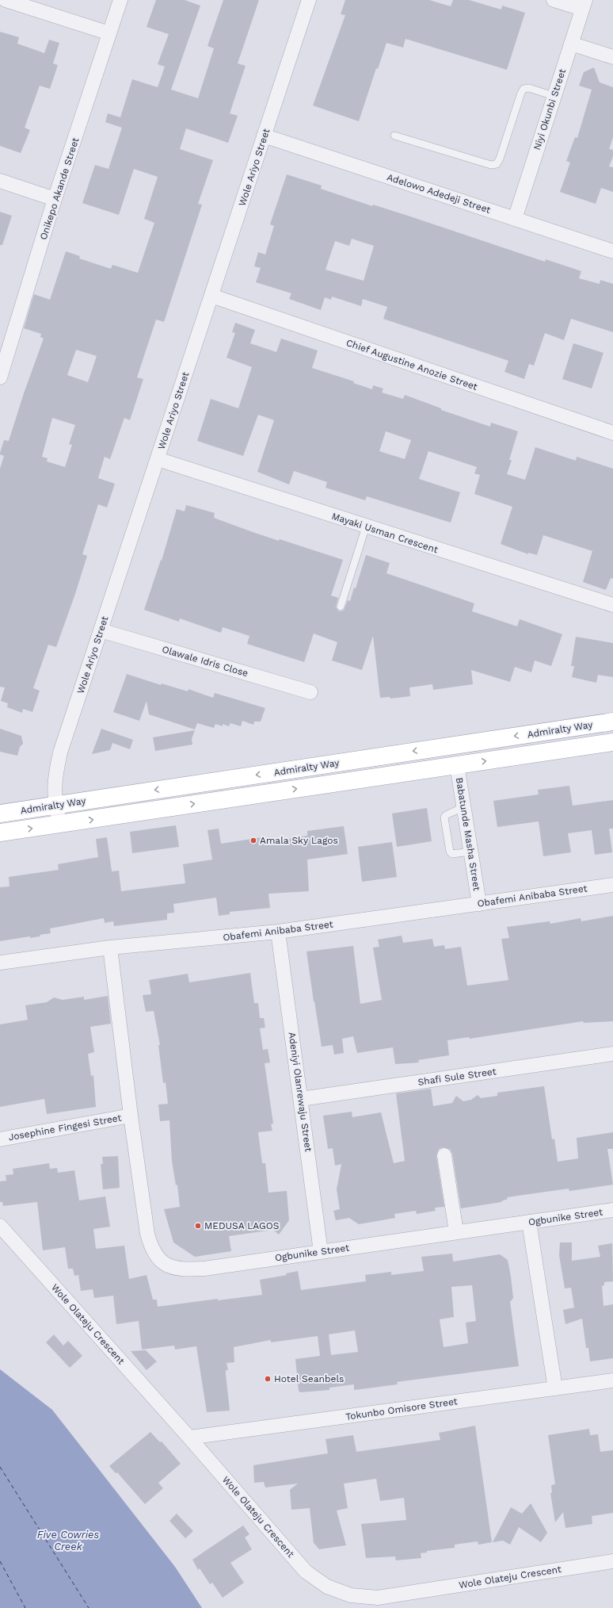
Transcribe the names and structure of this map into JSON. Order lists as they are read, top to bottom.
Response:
{
  "streets": {
    "main road": ["Admiralty Way"],
    "street": [
      "Niyi Okunbi Street",
      "Wole Ariyo Street",
      "Onikepo Akande Street",
      "Adelowo Adedeji Street",
      "Chief Augustine Anozie Street",
      "Mayaki Usman Crescent",
      "Olawale Idris Close",
      "Babatunde Masha Street",
      "Obafemi Anibaba Street",
      "Shafi Sule Street",
      "Adeniyi Olanrewaju Street",
      "Josephine Fingesi Street",
      "Ogbunike Street",
      "Wole Olateju Crescent",
      "Tokunbo Omisore Street"
    ]
  },
  "crossings": [
    ["Niyi Okunbi Street", "Adelowo Adedeji Street"],
    ["Wole Ariyo Street", "Adelowo Adedeji Street"],
    ["Wole Ariyo Street", "Chief Augustine Anozie Street"],
    ["Wole Ariyo Street", "Mayaki Usman Crescent"],
    ["Wole Ariyo Street", "Olawale Idris Close"],
    ["Wole Ariyo Street", "Admiralty Way"],
    ["Admiralty Way", "Babatunde Masha Street"],
    ["Babatunde Masha Street", "Obafemi Anibaba Street"],
    ["Obafemi Anibaba Street", "Adeniyi Olanrewaju Street"],
    ["Shafi Sule Street", "Adeniyi Olanrewaju Street"],
    ["Adeniyi Olanrewaju Street", "Ogbunike Street"],
    ["Josephine Fingesi Street", "Ogbunike Street"],
    ["Wole Olateju Crescent", "Tokunbo Omisore Street"]
  ],
  "water": ["Five Cowries Creek"],
  "places": ["Amala Sky Lagos", "MEDUSA LAGOS", "Hotel Seanbels"]
}
